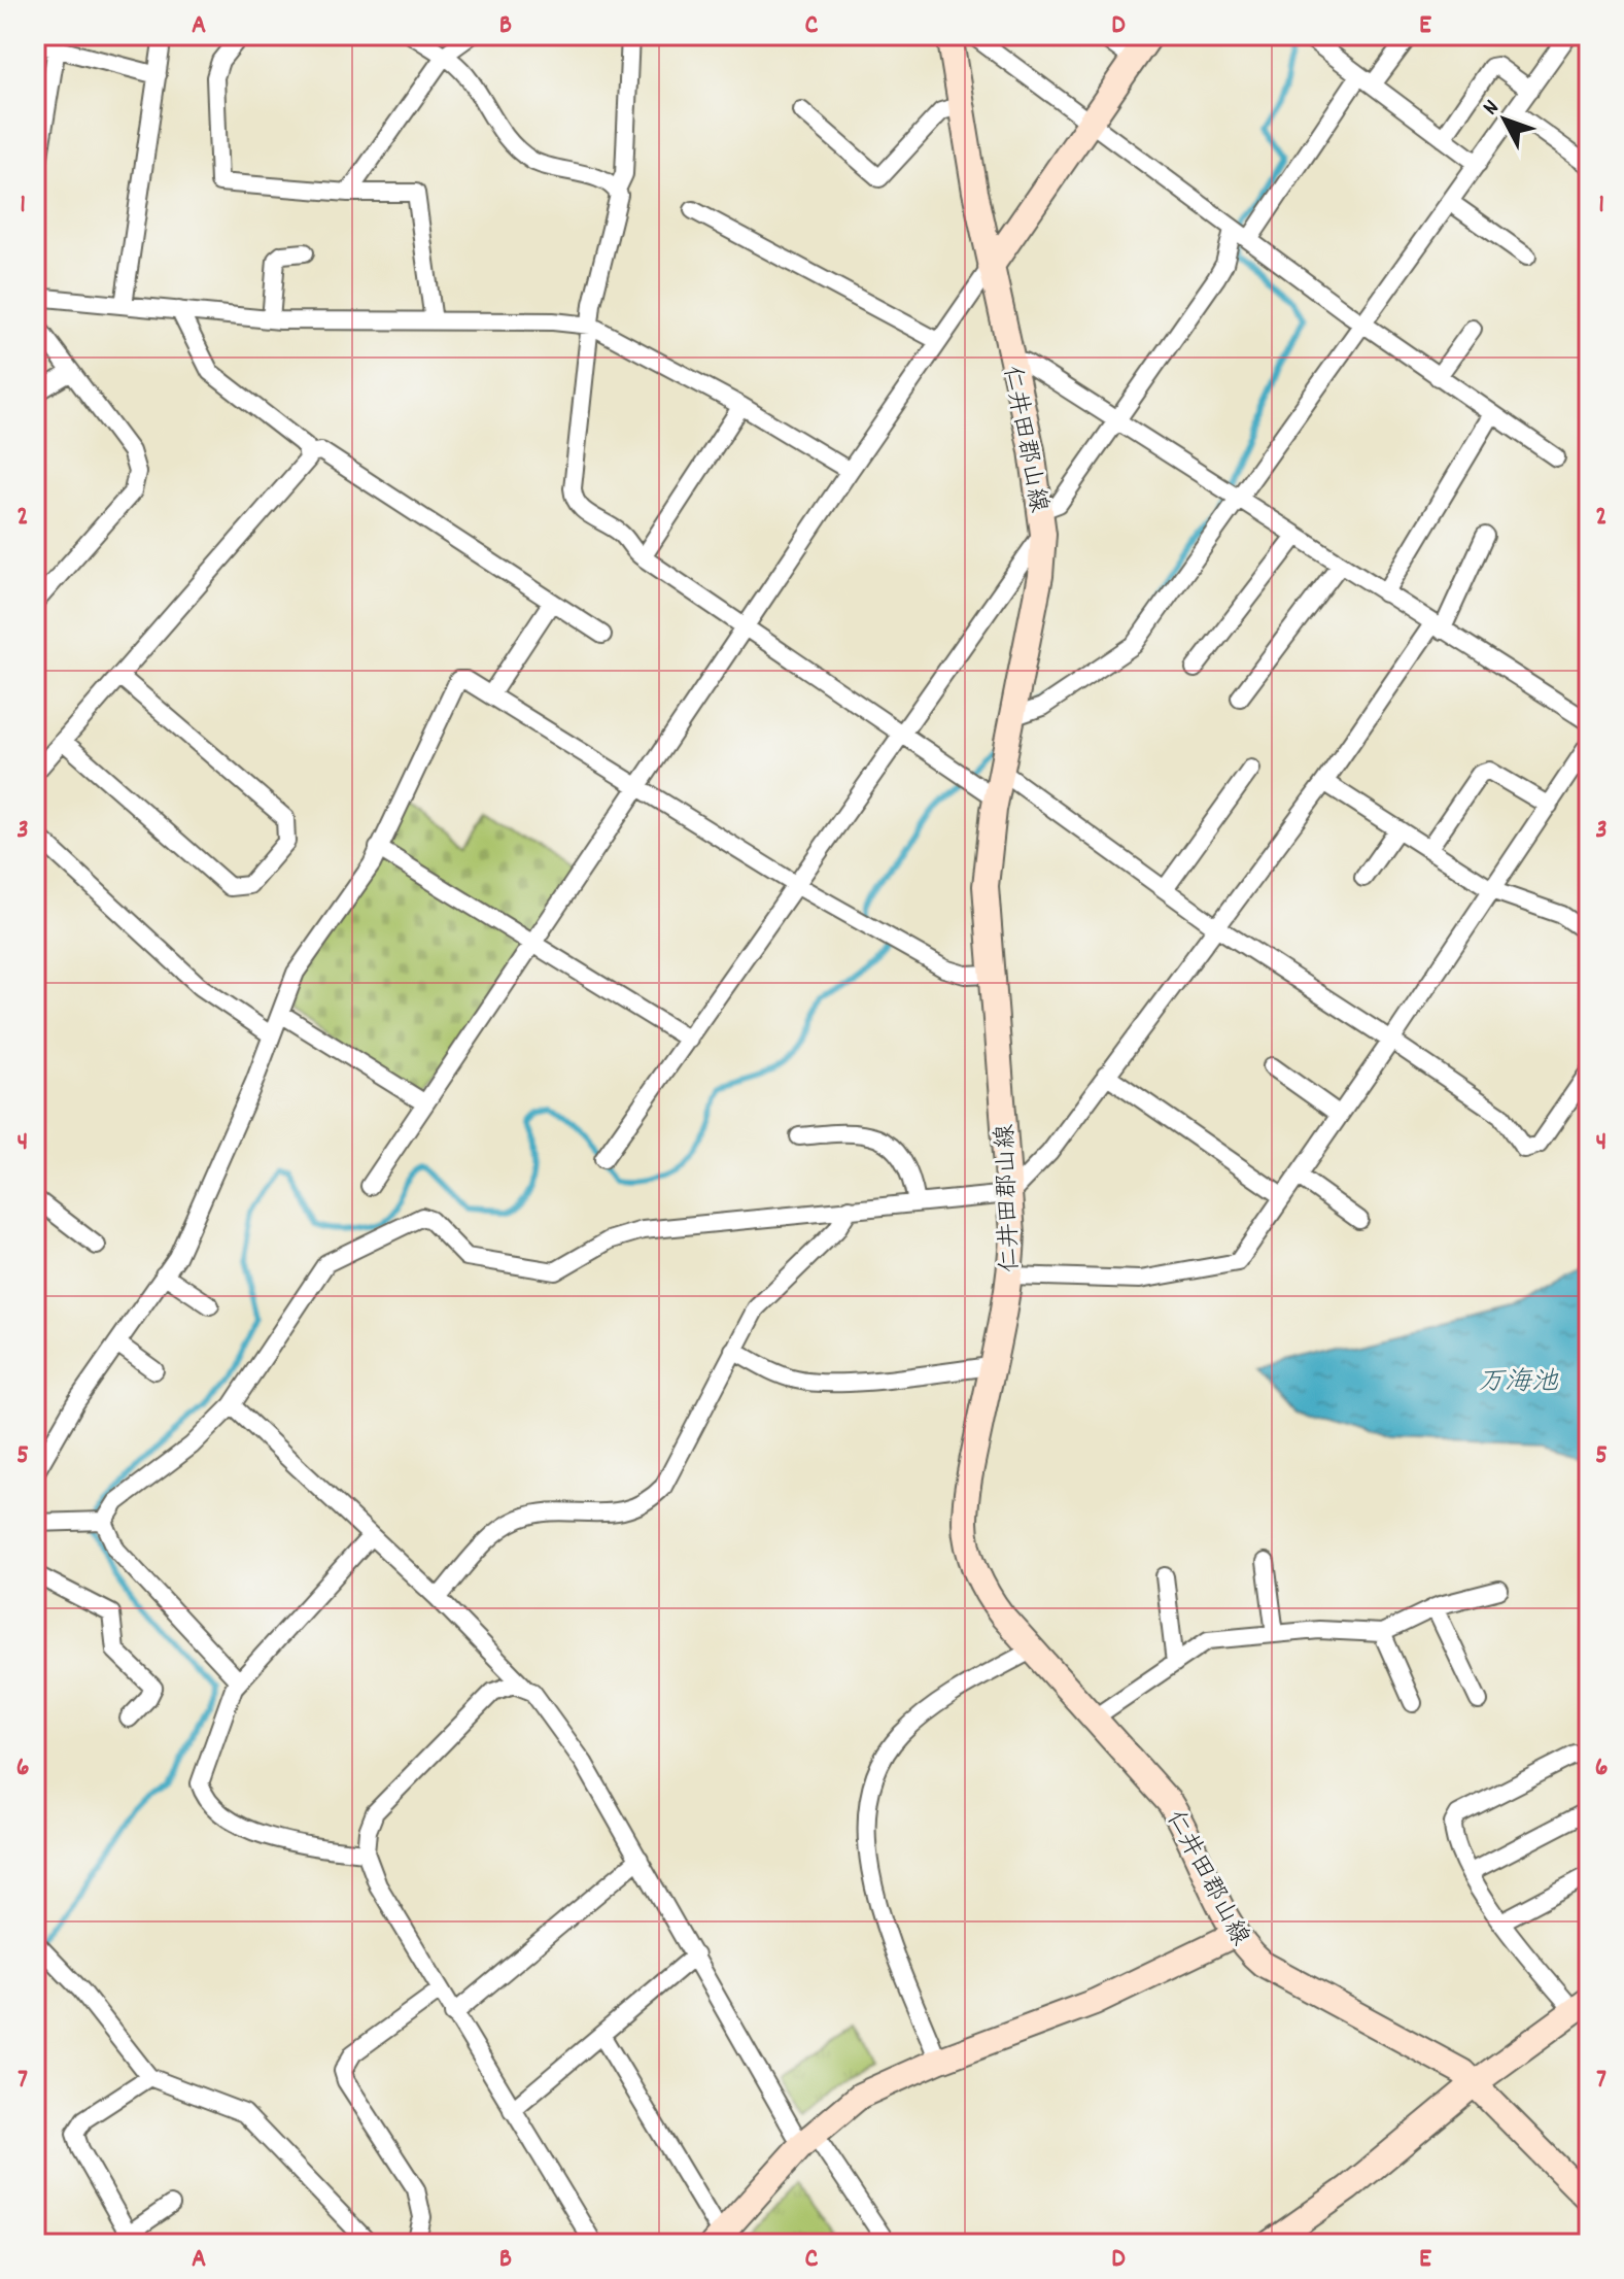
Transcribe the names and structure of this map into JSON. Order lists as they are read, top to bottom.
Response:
{
  "streets": {
    "main road": ["仁井田郡山線"]
  },
  "water": ["万海池"],
  "north": "top left",
  "grid": {
    "columns": [
      "A",
      "B",
      "C",
      "D",
      "E"
    ],
    "rows": [
      "1",
      "2",
      "3",
      "4",
      "5",
      "6",
      "7"
    ]
  }
}
